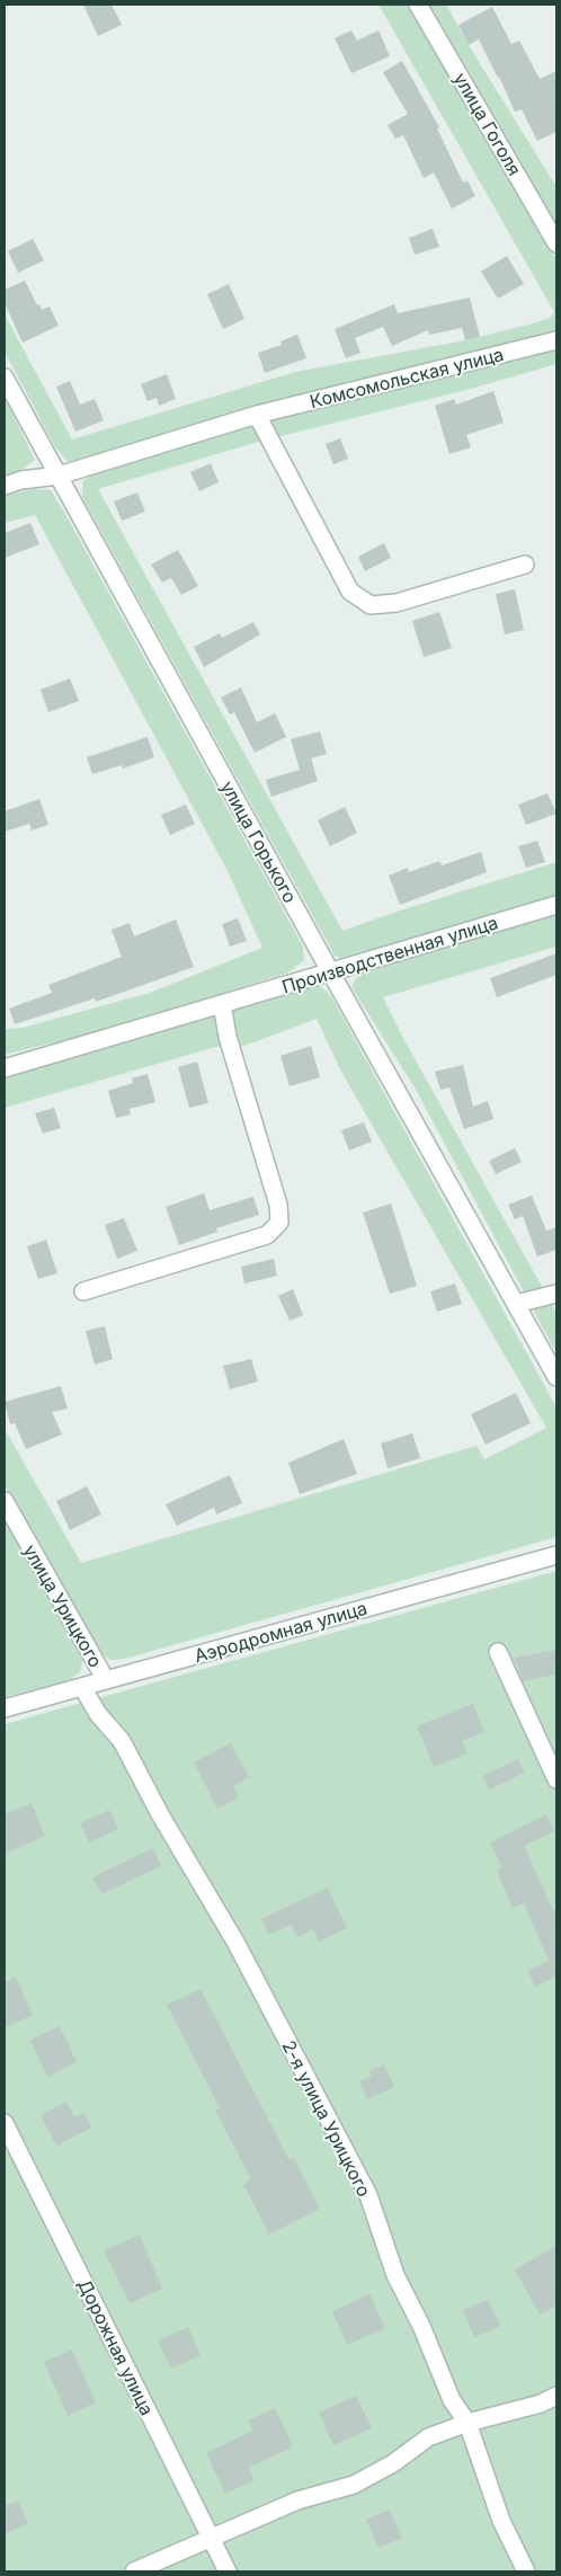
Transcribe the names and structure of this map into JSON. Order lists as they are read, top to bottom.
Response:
{
  "streets": {
    "street": [
      "улица Гоголя",
      "Комсомольская улица",
      "улица Горького",
      "Производственная улица",
      "улица Урицкого",
      "Аэродромная улица",
      "2-я улица Урицкого",
      "Дорожная улица"
    ]
  },
  "crossings": [
    ["Комсомольская улица", "улица Горького"],
    ["улица Горького", "Производственная улица"],
    ["улица Урицкого", "Аэродромная улица"],
    ["Аэродромная улица", "2-я улица Урицкого"]
  ]
}
